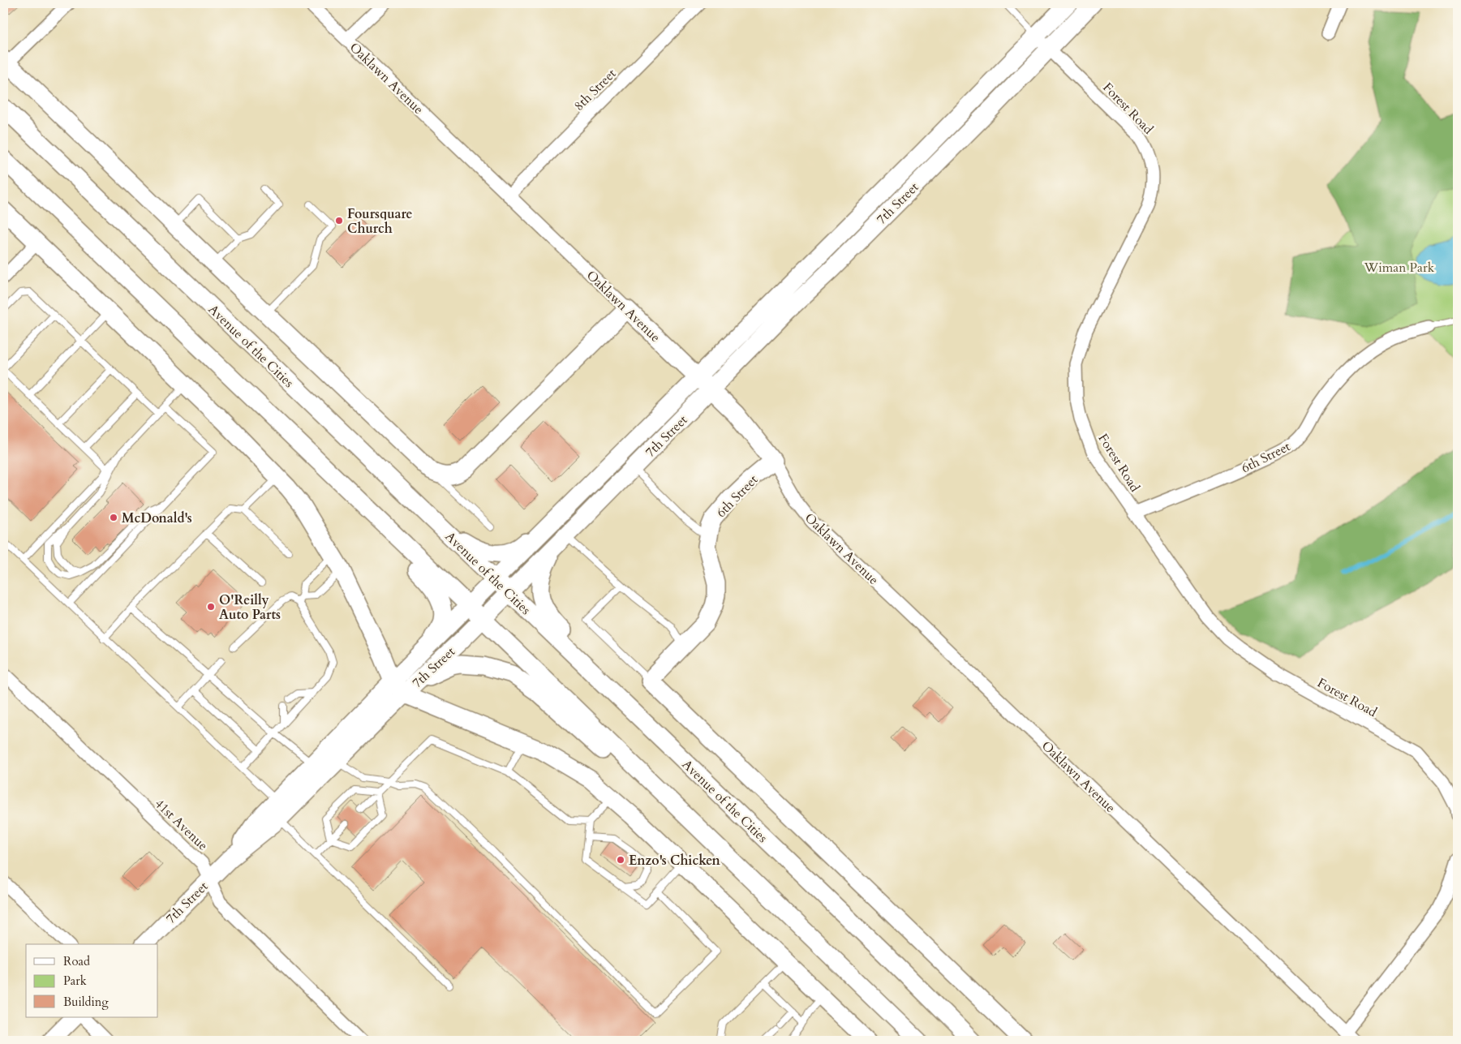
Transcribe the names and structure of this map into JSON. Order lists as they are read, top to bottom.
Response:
{
  "streets": {
    "main road": [
      "Oaklawn Avenue",
      "7th Street",
      "Avenue of the Cities",
      "6th Street"
    ],
    "street": ["8th Street", "Forest Road", "41st Avenue"]
  },
  "crossings": [
    ["Oaklawn Avenue", "8th Street"],
    ["Oaklawn Avenue", "7th Street"],
    ["Oaklawn Avenue", "6th Street"],
    ["Forest Road", "7th Street"],
    ["Forest Road", "6th Street"],
    ["7th Street", "Avenue of the Cities"],
    ["7th Street", "41st Avenue"]
  ],
  "parks": ["Wiman Park"],
  "places": [
    "Foursquare Church",
    "McDonald's",
    "O'Reilly Auto Parts",
    "Enzo's Chicken"
  ],
  "legend": ["Road", "Park", "Building"]
}
